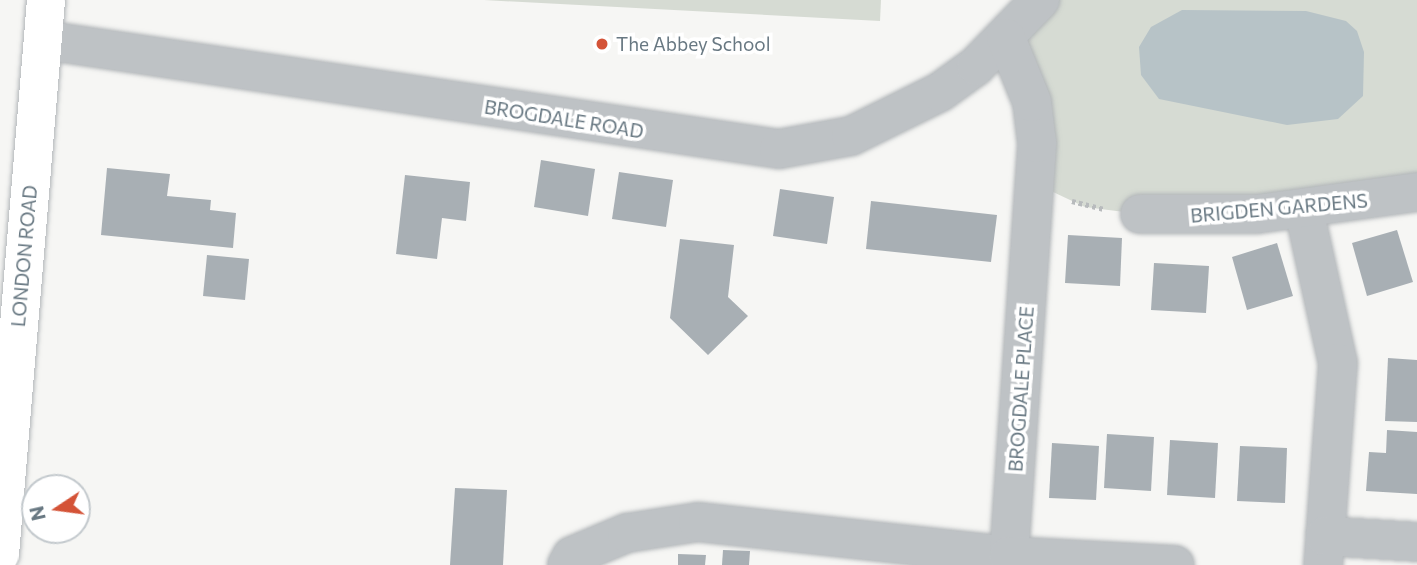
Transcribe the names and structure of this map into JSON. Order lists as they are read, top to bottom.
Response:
{
  "streets": {
    "main road": ["LONDON ROAD"],
    "street": ["BROGDALE ROAD", "BRIGDEN GARDENS", "BROGDALE PLACE"]
  },
  "crossings": [
    ["BROGDALE ROAD", "LONDON ROAD"],
    ["BROGDALE ROAD", "BROGDALE PLACE"]
  ],
  "places": ["The Abbey School"],
  "north": "left"
}
